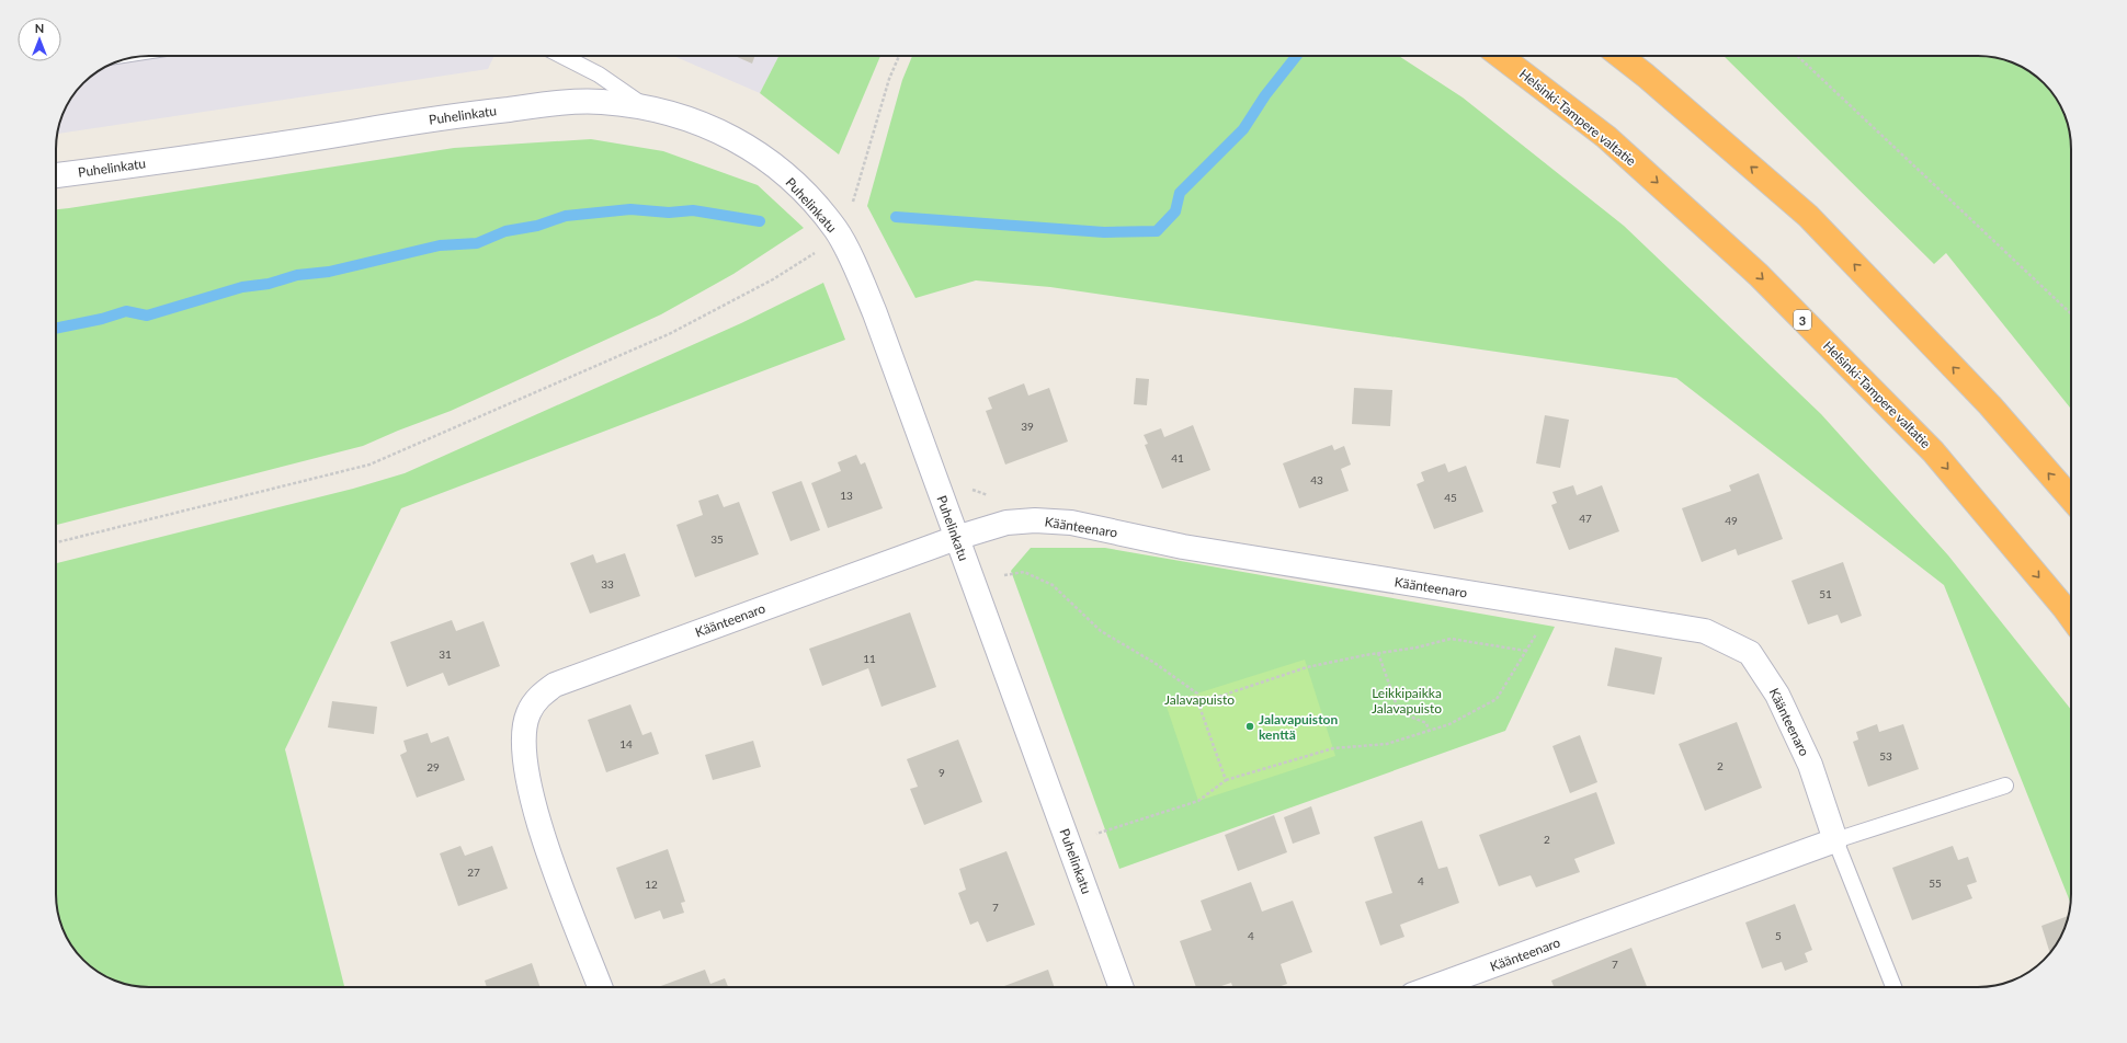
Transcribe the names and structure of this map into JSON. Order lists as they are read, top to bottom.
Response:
{
  "streets": {
    "highway": ["Helsinki-Tampere valtatie", "3"],
    "street": ["Puhelinkatu", "Käänteenaro"]
  },
  "crossings": [
    ["Puhelinkatu", "Käänteenaro"]
  ],
  "parks": ["Leikkipaikka Jalavapuisto", "Jalavapuisto"],
  "places": ["Jalavapuiston kenttä"],
  "house_numbers": [
    "39",
    "41",
    "43",
    "13",
    "45",
    "47",
    "49",
    "35",
    "33",
    "51",
    "31",
    "11",
    "14",
    "53",
    "2",
    "29",
    "9",
    "2",
    "27",
    "4",
    "55",
    "12",
    "7",
    "4",
    "5",
    "7"
  ],
  "north": "top"
}
